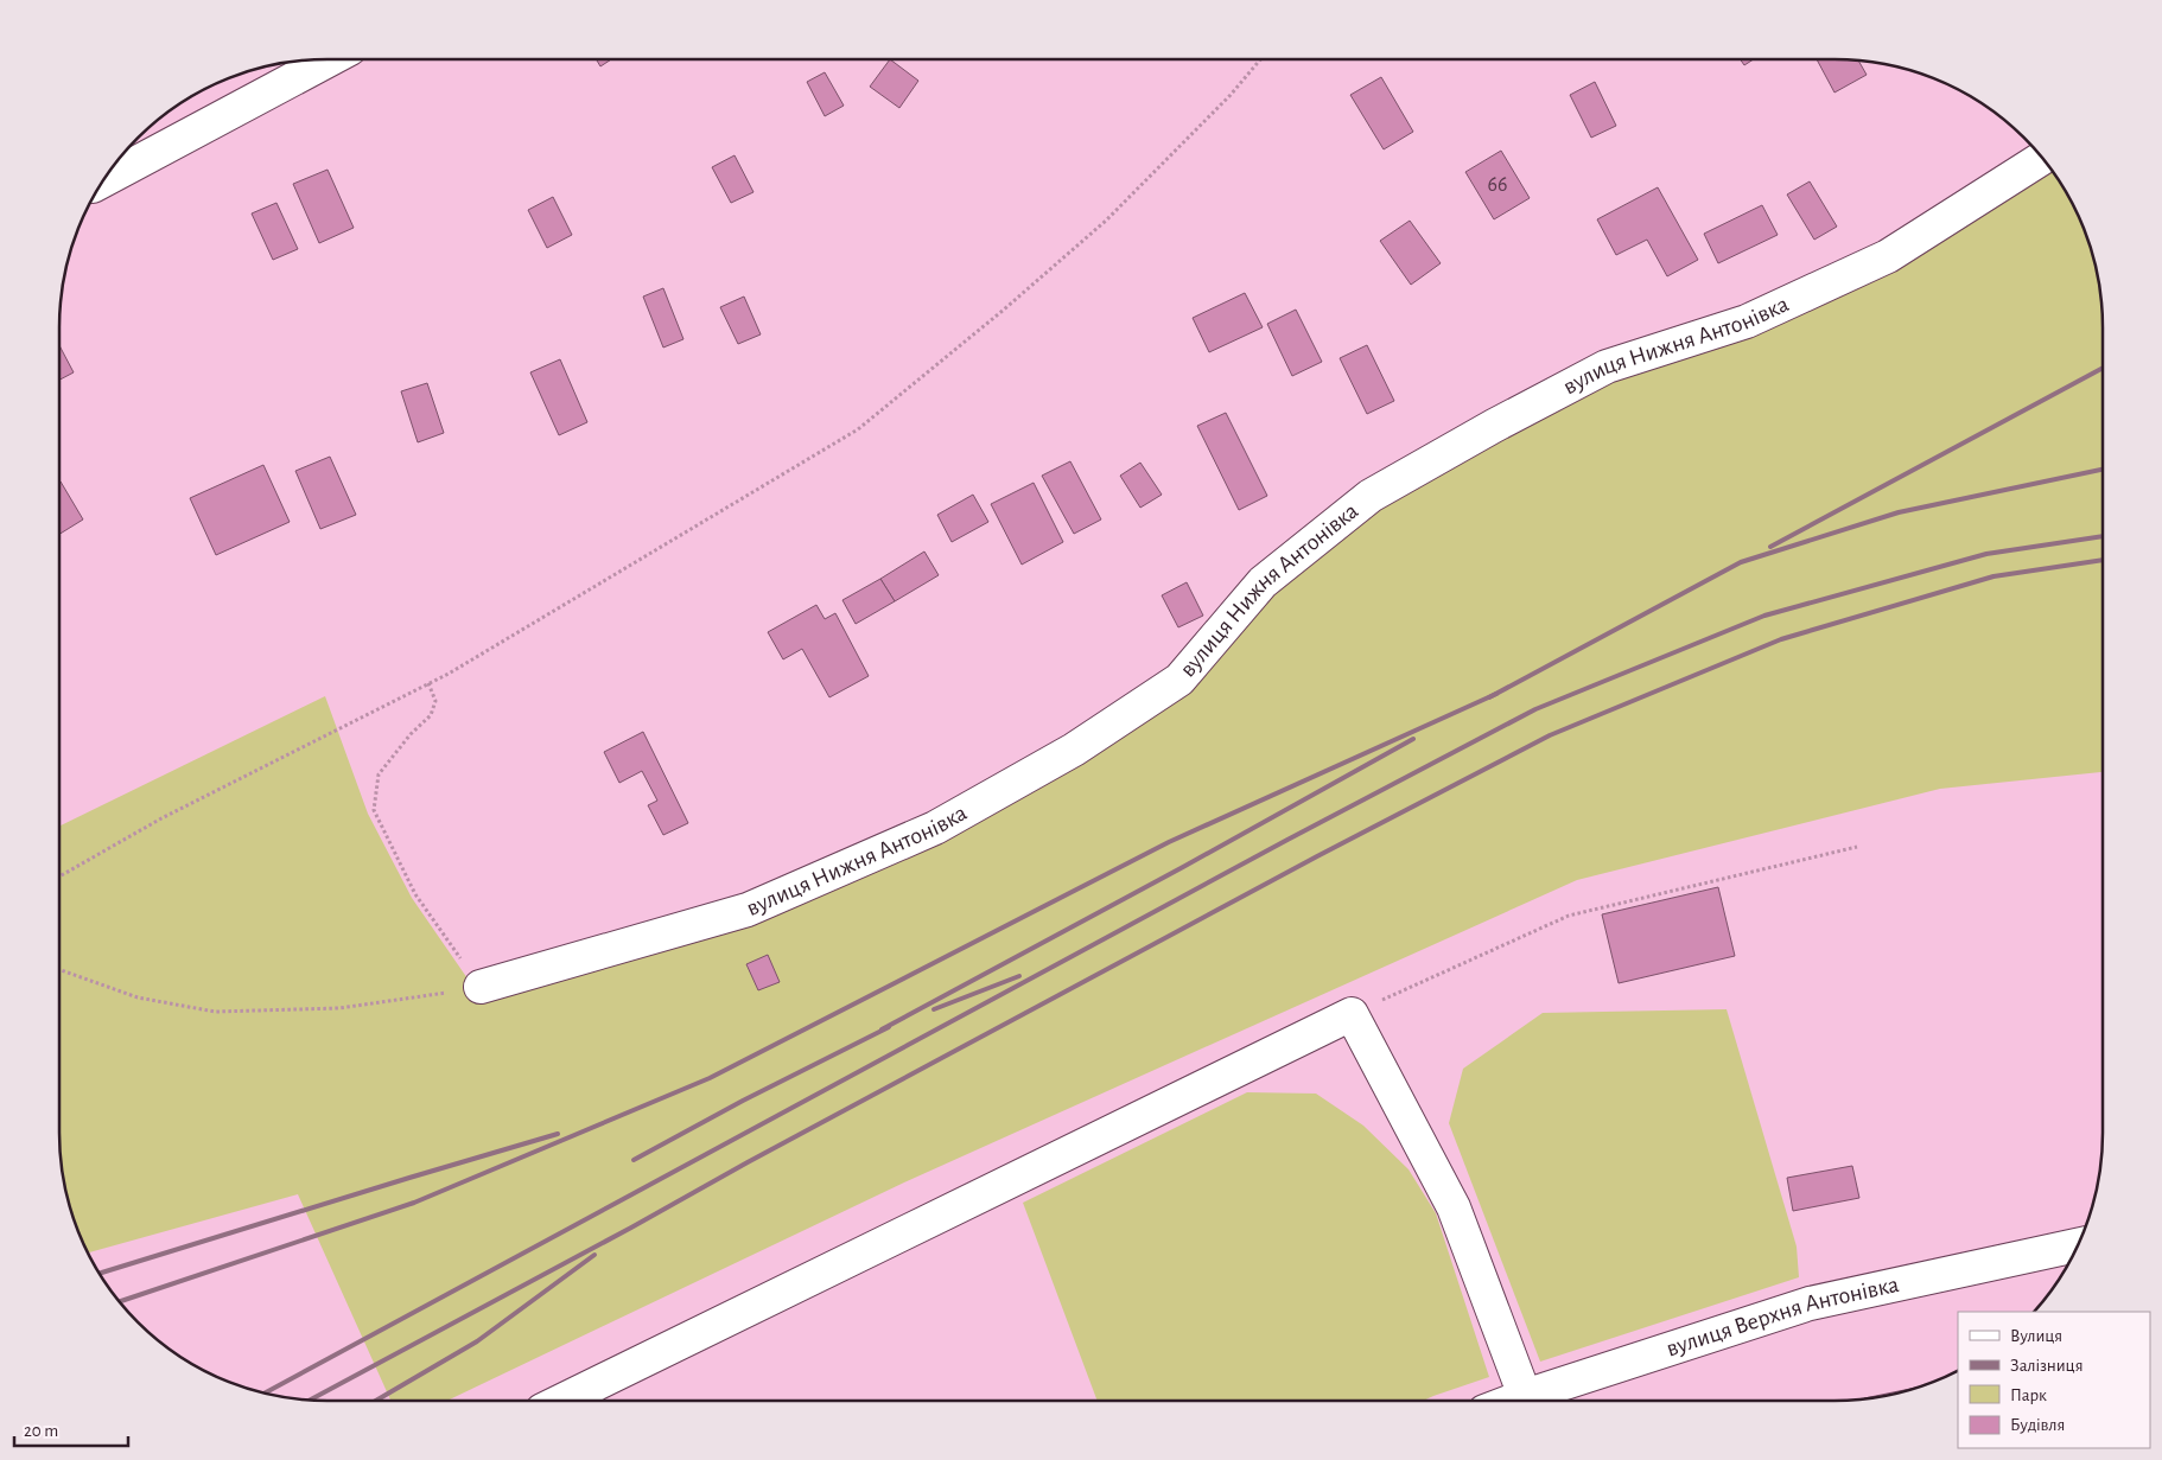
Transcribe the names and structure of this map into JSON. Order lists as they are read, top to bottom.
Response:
{
  "streets": {
    "street": ["вулиця Нижня Антонівка", "вулиця Верхня Антонівка"]
  },
  "house_numbers": ["66"],
  "legend": [
    "Вулиця",
    "Залізниця",
    "Парк",
    "Будівля"
  ],
  "scale_bar": "20 m"
}
